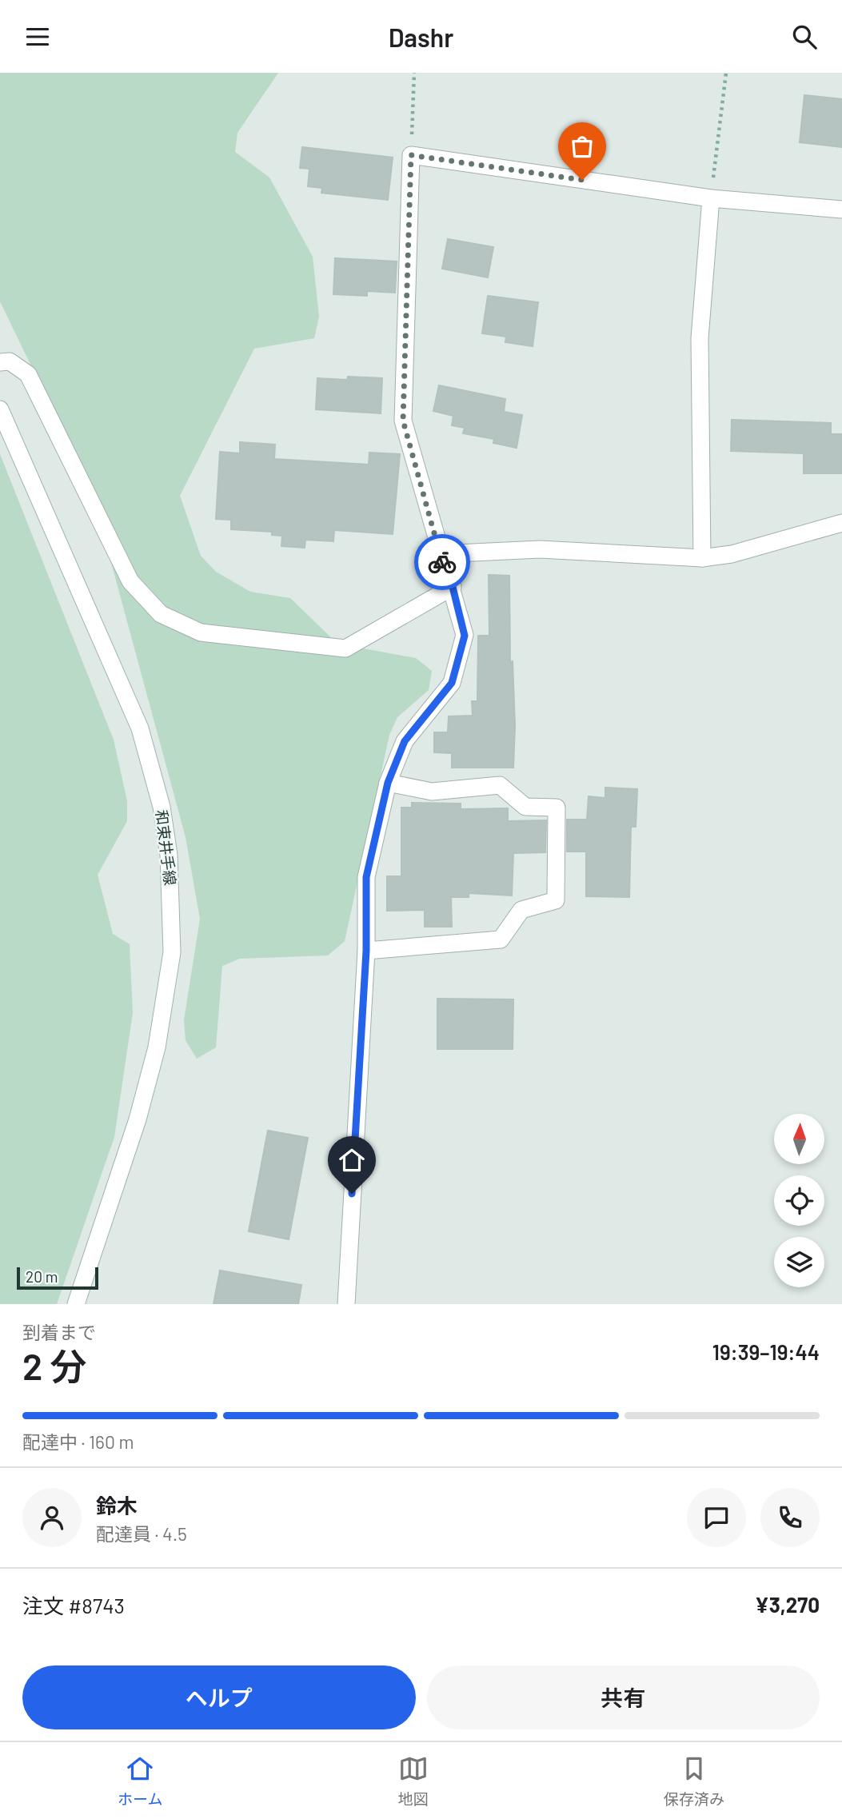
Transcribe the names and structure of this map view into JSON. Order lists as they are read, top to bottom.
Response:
{
  "streets": {
    "street": ["和束井手線"]
  },
  "scale_bar": "20 m",
  "north": "top",
  "page": {
    "header": "Dashr",
    "scale": "20 m",
    "heading": ["2 分", "到着まで", "19:39–19:44"],
    "panel": [
      "鈴木",
      "配達員 · 4.5",
      "注文 #8743",
      "¥3,270"
    ],
    "bar": "配達中 · 160 m",
    "buttons": ["ヘルプ", "共有"],
    "tabs": ["ホーム", "地図", "保存済み"]
  }
}
